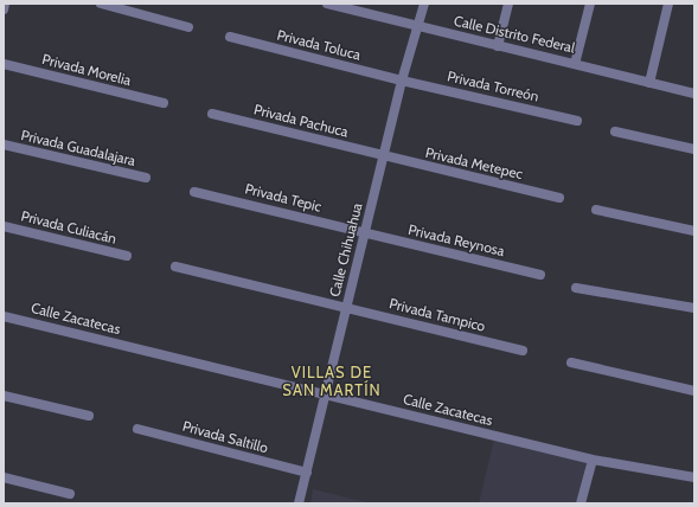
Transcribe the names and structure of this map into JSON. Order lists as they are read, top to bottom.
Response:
{
  "streets": {
    "street": [
      "Calle Distrito Federal",
      "Privada Toluca",
      "Privada Morelia",
      "Privada Torreón",
      "Privada Pachuca",
      "Privada Guadalajara",
      "Privada Metepec",
      "Privada Tepic",
      "Privada Culiacán",
      "Privada Reynosa",
      "Calle Chihuahua",
      "Privada Tampico",
      "Calle Zacatecas",
      "Privada Saltillo"
    ]
  },
  "crossings": [
    ["Calle Distrito Federal", "Calle Chihuahua"],
    ["Privada Toluca", "Privada Torreón"],
    ["Privada Toluca", "Calle Chihuahua"],
    ["Privada Torreón", "Calle Chihuahua"],
    ["Privada Pachuca", "Privada Metepec"],
    ["Privada Pachuca", "Calle Chihuahua"],
    ["Privada Metepec", "Calle Chihuahua"],
    ["Privada Tepic", "Privada Reynosa"],
    ["Privada Tepic", "Calle Chihuahua"],
    ["Privada Reynosa", "Calle Chihuahua"],
    ["Calle Chihuahua", "Privada Tampico"],
    ["Calle Chihuahua", "Calle Zacatecas"],
    ["Calle Chihuahua", "Privada Saltillo"]
  ],
  "districts": ["VILLAS DE SAN MARTÍN"]
}
